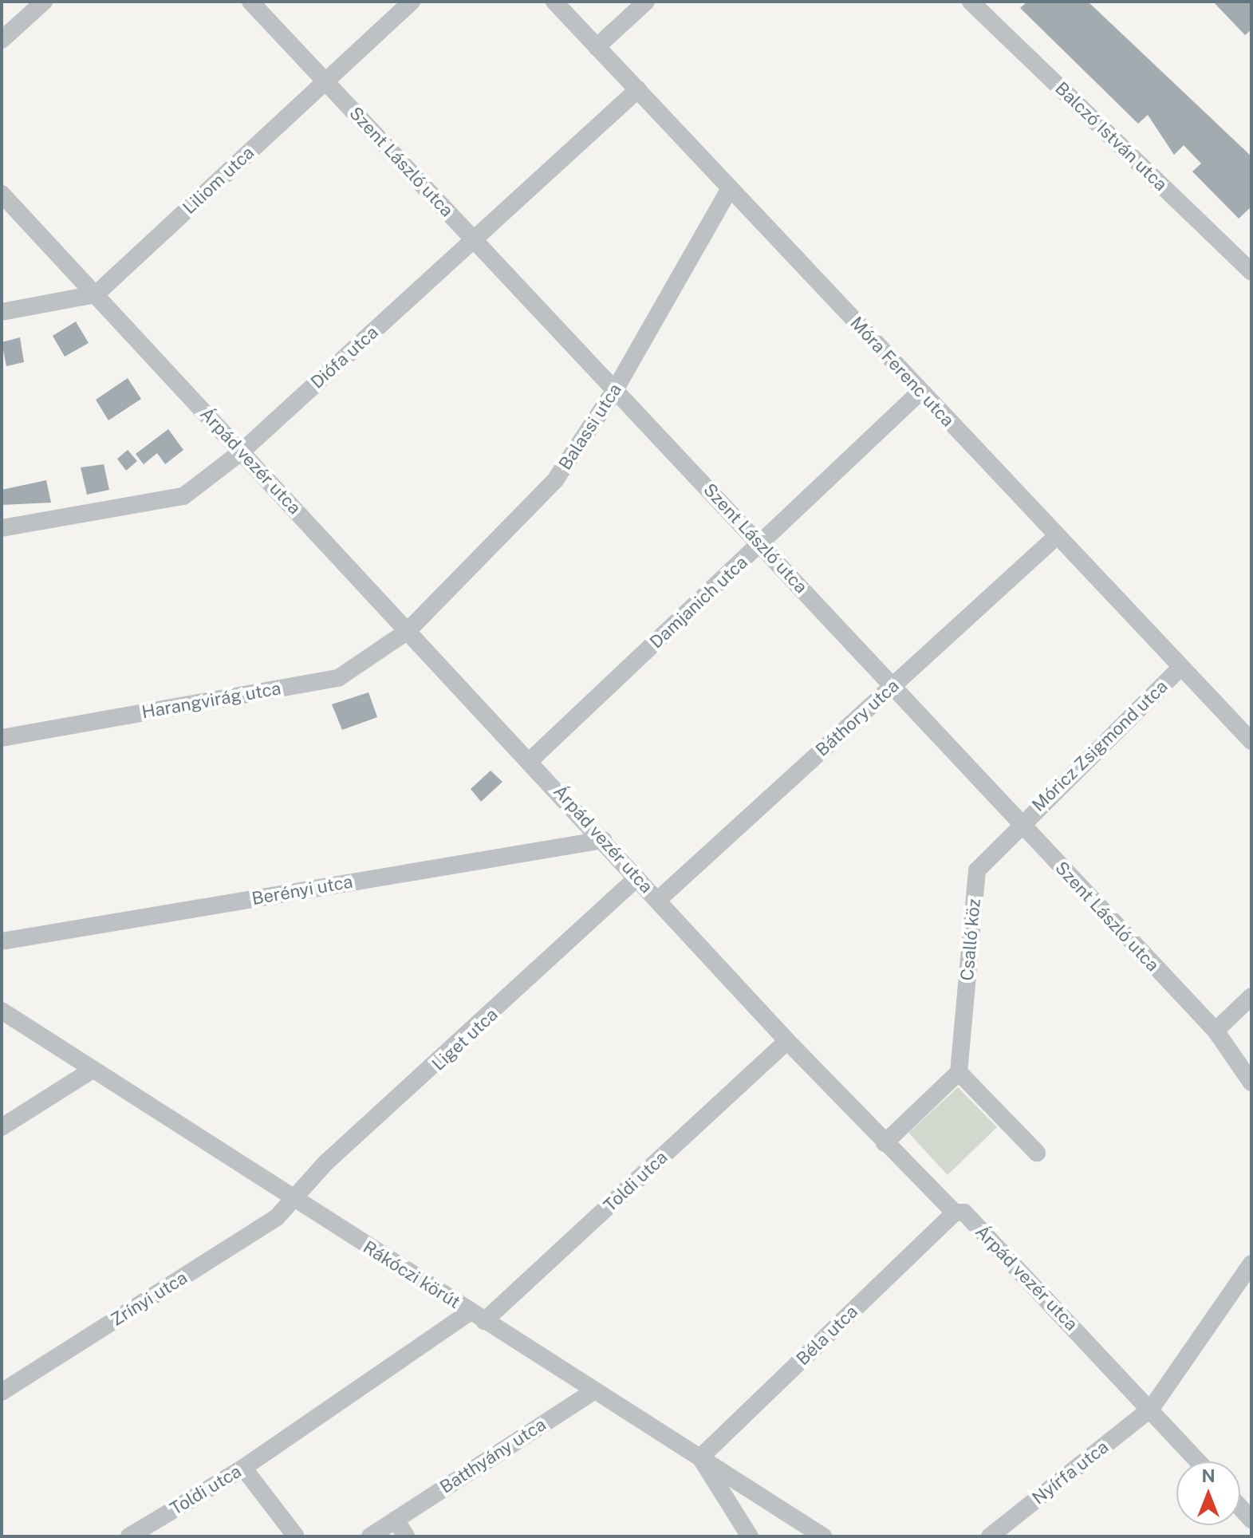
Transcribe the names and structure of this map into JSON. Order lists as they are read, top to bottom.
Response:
{
  "streets": {
    "street": [
      "Balczó István utca",
      "Szent László utca",
      "Liliom utca",
      "Diófa utca",
      "Móra Ferenc utca",
      "Balassi utca",
      "Árpád vezér utca",
      "Damjanich utca",
      "Harangvirág utca",
      "Báthory utca",
      "Móricz Zsigmond utca",
      "Berényi utca",
      "Csalló köz",
      "Liget utca",
      "Toldi utca",
      "Rákóczi körút",
      "Zrínyi utca",
      "Béla utca",
      "Batthyány utca",
      "Nyírfa utca"
    ]
  },
  "crossings": [
    ["Szent László utca", "Liliom utca"],
    ["Szent László utca", "Diófa utca"],
    ["Szent László utca", "Balassi utca"],
    ["Szent László utca", "Damjanich utca"],
    ["Szent László utca", "Báthory utca"],
    ["Szent László utca", "Móricz Zsigmond utca"],
    ["Szent László utca", "Csalló köz"],
    ["Liliom utca", "Árpád vezér utca"],
    ["Diófa utca", "Móra Ferenc utca"],
    ["Diófa utca", "Árpád vezér utca"],
    ["Móra Ferenc utca", "Balassi utca"],
    ["Móra Ferenc utca", "Damjanich utca"],
    ["Móra Ferenc utca", "Báthory utca"],
    ["Móra Ferenc utca", "Móricz Zsigmond utca"],
    ["Balassi utca", "Árpád vezér utca"],
    ["Balassi utca", "Harangvirág utca"],
    ["Árpád vezér utca", "Damjanich utca"],
    ["Árpád vezér utca", "Harangvirág utca"],
    ["Árpád vezér utca", "Báthory utca"],
    ["Árpád vezér utca", "Berényi utca"],
    ["Árpád vezér utca", "Liget utca"],
    ["Árpád vezér utca", "Toldi utca"],
    ["Árpád vezér utca", "Béla utca"],
    ["Árpád vezér utca", "Nyírfa utca"],
    ["Móricz Zsigmond utca", "Csalló köz"],
    ["Liget utca", "Rákóczi körút"],
    ["Liget utca", "Zrínyi utca"],
    ["Toldi utca", "Rákóczi körút"],
    ["Rákóczi körút", "Zrínyi utca"],
    ["Rákóczi körút", "Béla utca"],
    ["Rákóczi körút", "Batthyány utca"]
  ],
  "north": "top"
}
